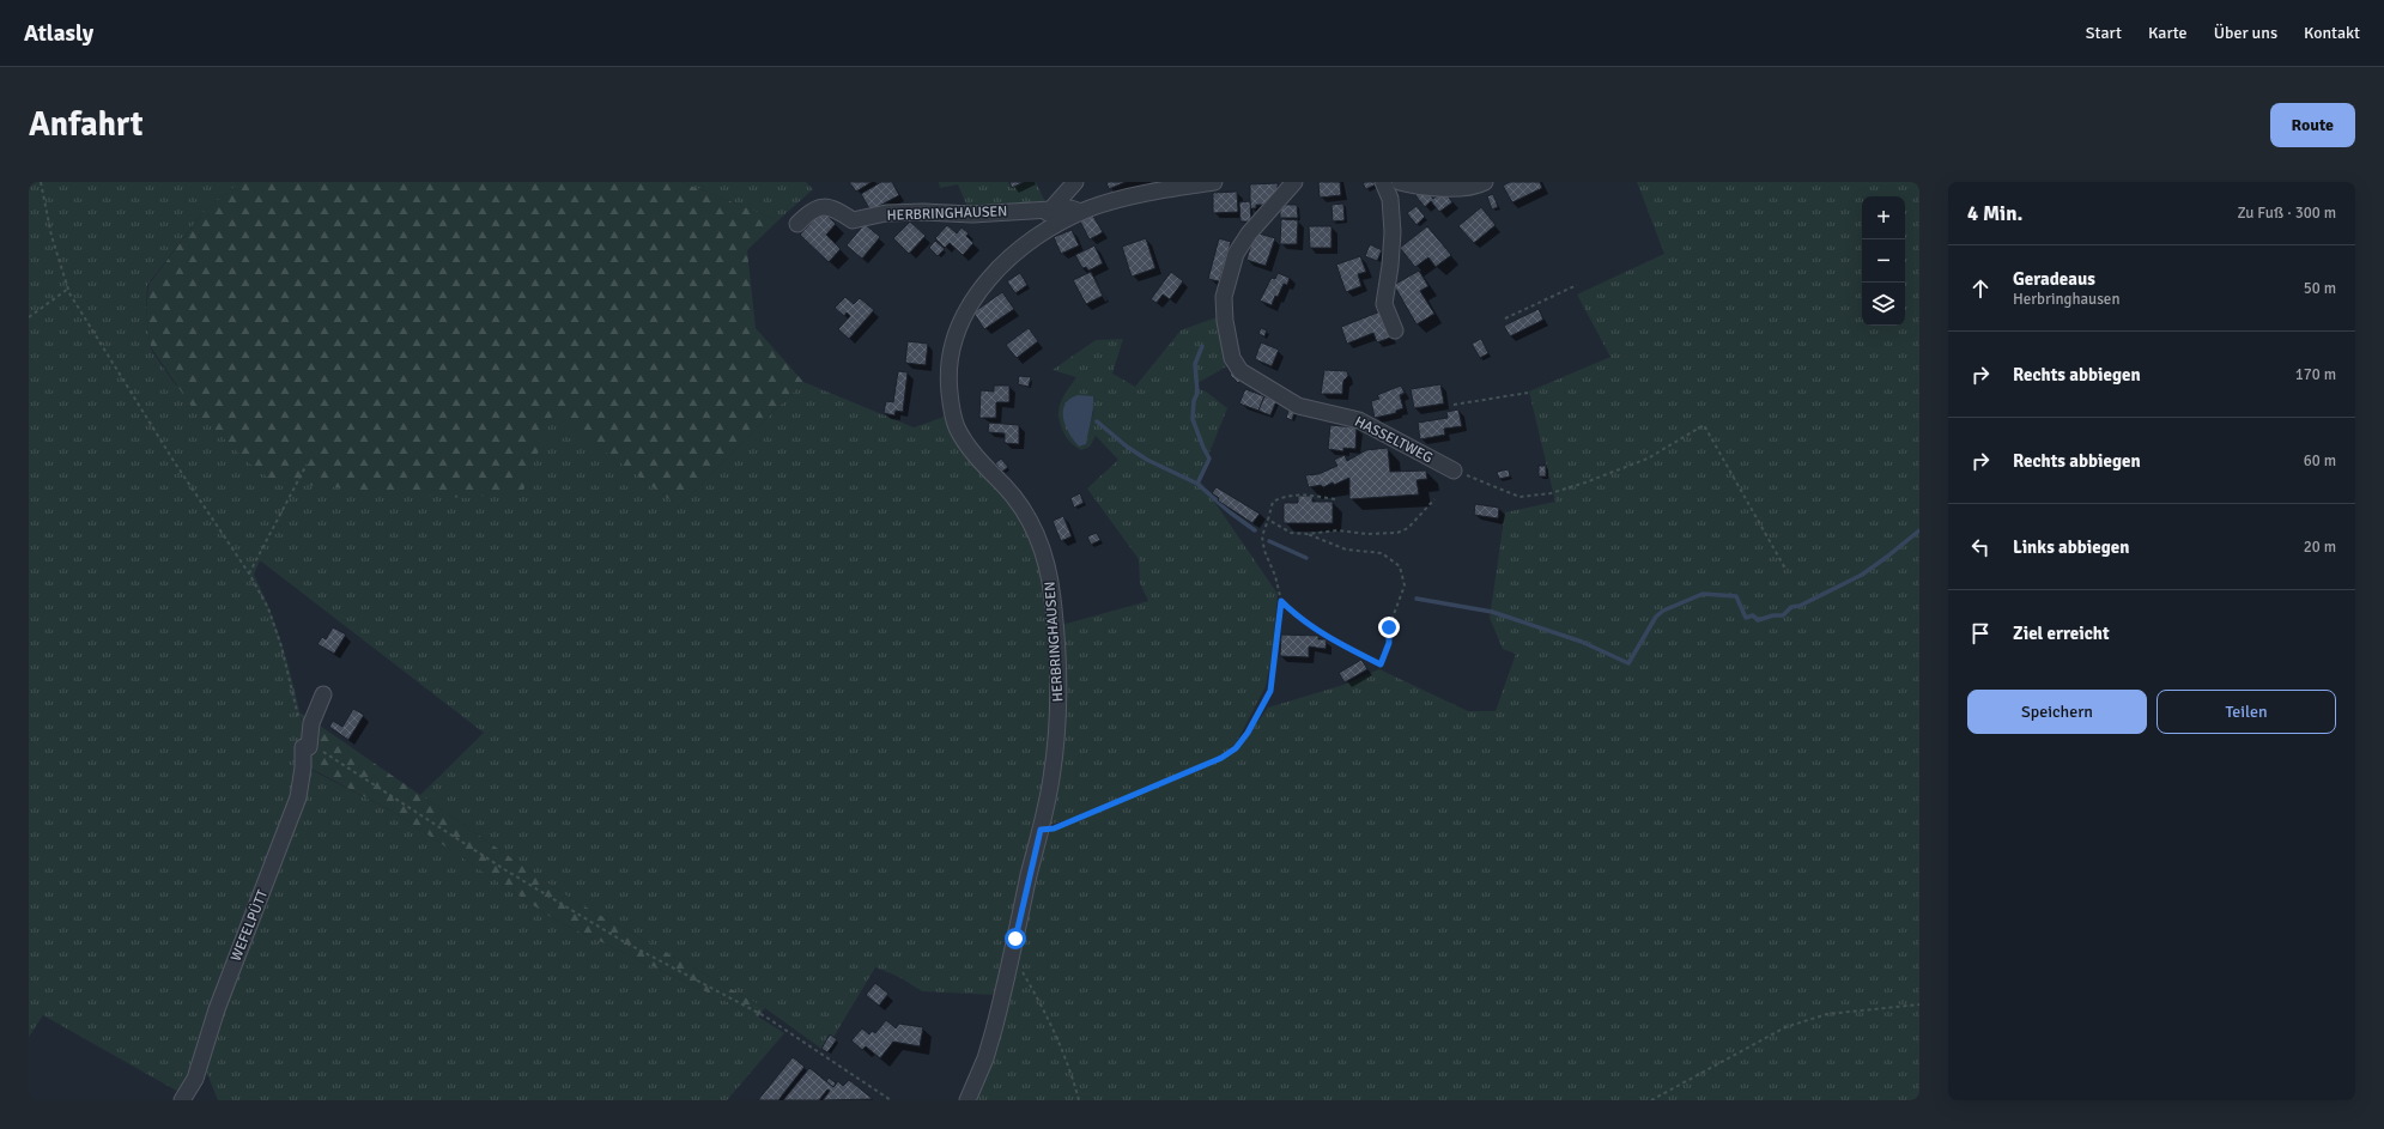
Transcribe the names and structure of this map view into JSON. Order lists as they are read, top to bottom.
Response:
{
  "streets": {
    "street": ["HERBRINGHAUSEN", "HASSELTWEG", "WEFELPÜTT"]
  },
  "page": {
    "header": "Atlasly",
    "nav": [
      "Start",
      "Karte",
      "Über uns",
      "Kontakt"
    ],
    "buttons": [
      "Route",
      ["Speichern", "Teilen"]
    ],
    "title": "Anfahrt",
    "heading": ["4 Min.", "Zu Fuß · 300 m"],
    "map_buttons": ["+", "−"],
    "list": [
      ["Geradeaus", "Herbringhausen", "50 m"],
      ["Rechts abbiegen", "170 m"],
      ["Rechts abbiegen", "60 m"],
      ["Links abbiegen", "20 m"],
      "Ziel erreicht"
    ]
  }
}
